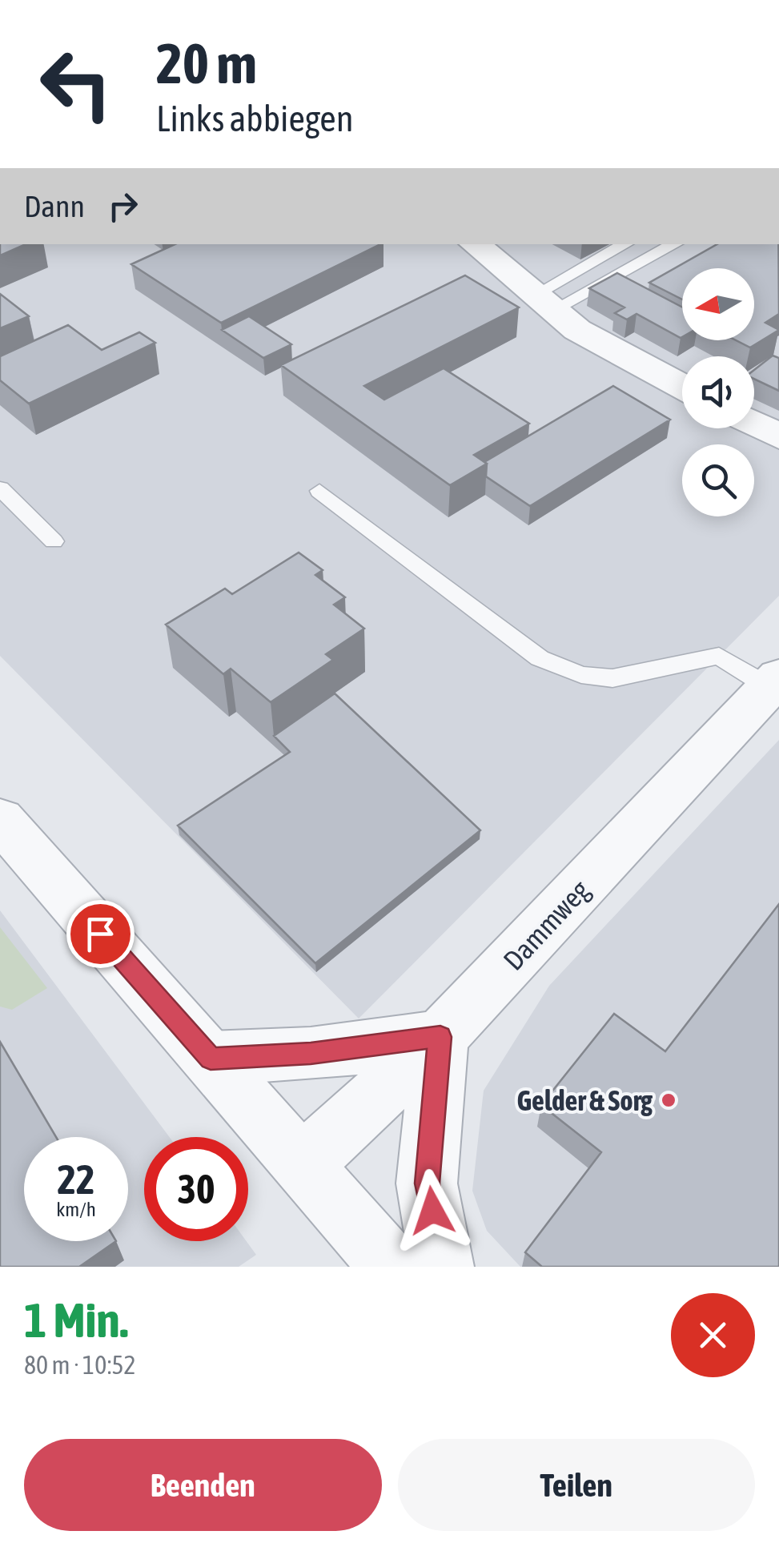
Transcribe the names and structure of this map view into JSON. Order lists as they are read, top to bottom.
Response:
{
  "streets": {
    "street": ["Dammweg"]
  },
  "places": ["Gelder & Sorg"],
  "north": "left",
  "page": {
    "turn": ["20 m", "Links abbiegen"],
    "then": "Dann",
    "speed": "22 km/h",
    "limit": "30",
    "heading": ["1 Min.", "80 m · 10:52"],
    "buttons": ["Beenden", "Teilen"]
  }
}
